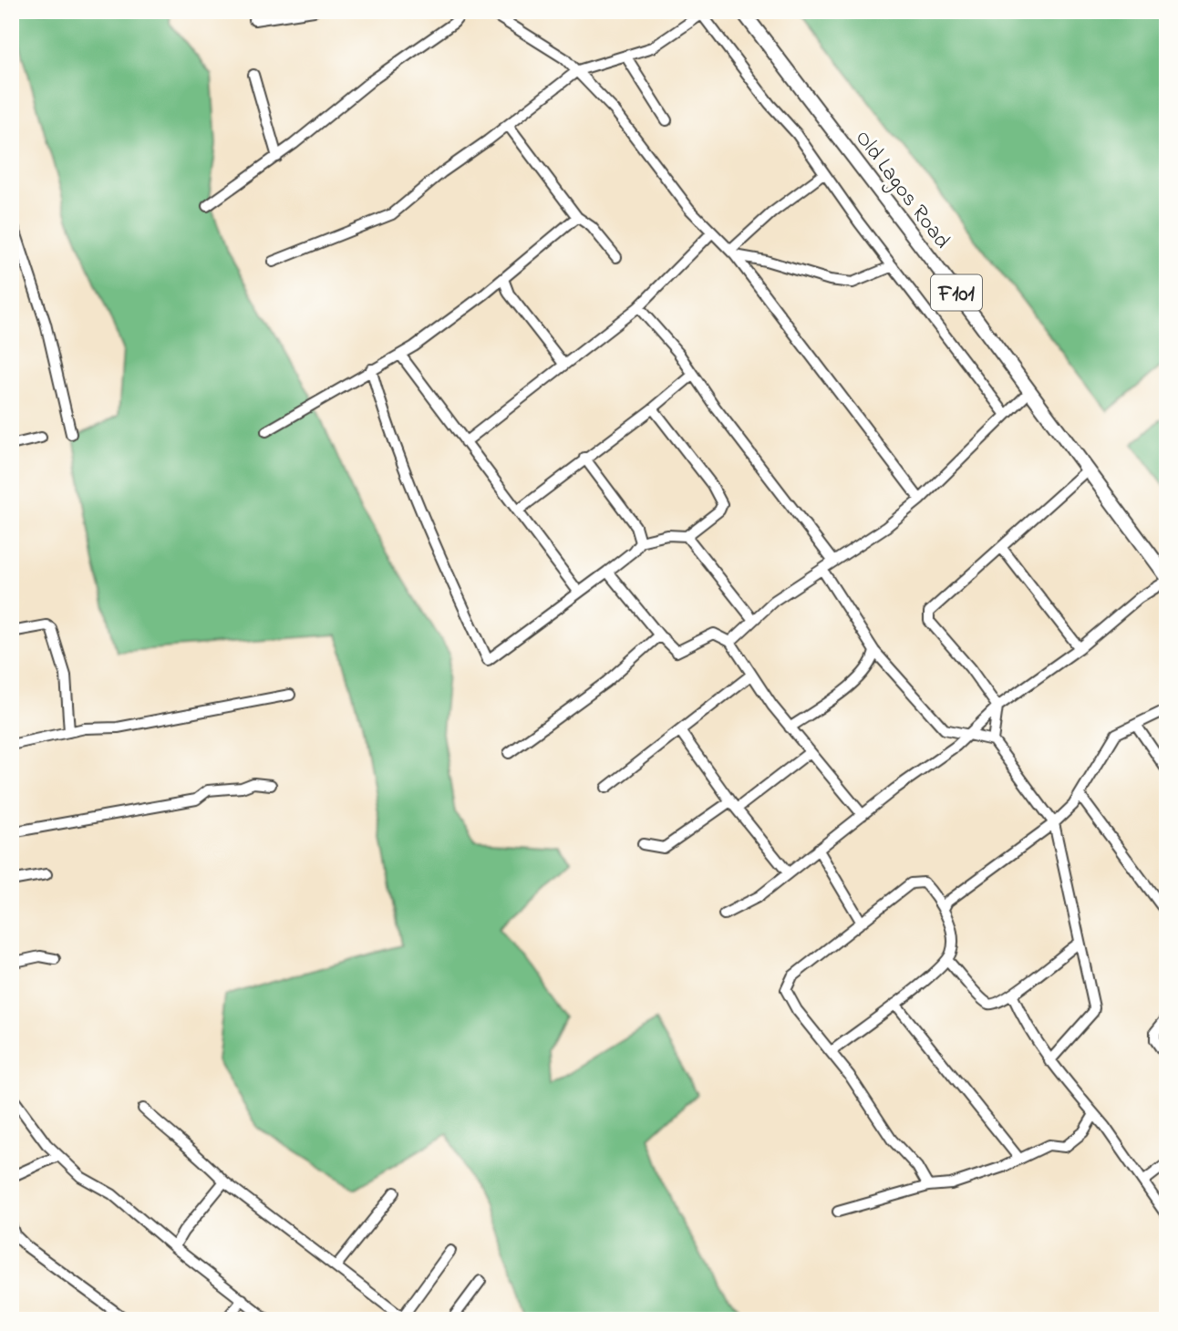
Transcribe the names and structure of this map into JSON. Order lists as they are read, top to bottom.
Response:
{
  "streets": {
    "main road": ["Old Lagos Road", "F101"]
  }
}
